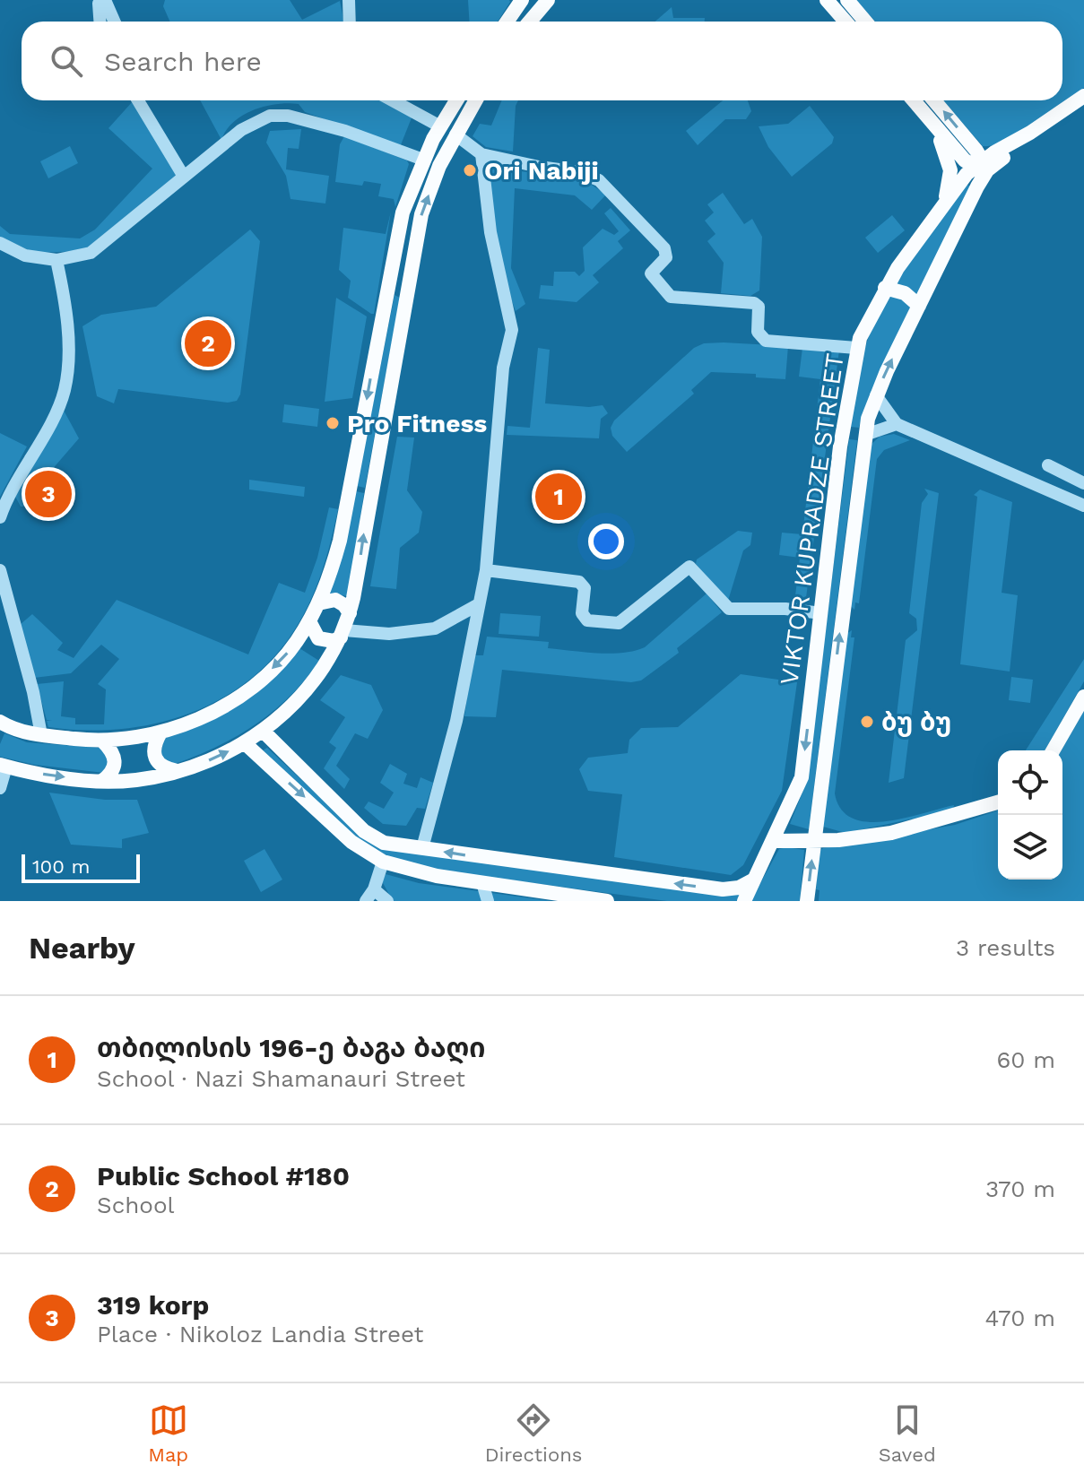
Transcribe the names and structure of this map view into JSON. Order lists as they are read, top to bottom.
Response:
{
  "streets": {
    "main road": ["VIKTOR KUPRADZE STREET"]
  },
  "places": ["Ori Nabiji", "Pro Fitness", "ბუ ბუ"],
  "scale_bar": "100 m",
  "page": {
    "search": "Search here",
    "pins": ["2", "3", "1"],
    "scale": "100 m",
    "heading": ["Nearby", "3 results"],
    "list": [
      {
        "mark": "1",
        "name": "თბილისის 196-ე ბაგა ბაღი",
        "note": "School · Nazi Shamanauri Street",
        "value": "60 m"
      },
      {
        "mark": "2",
        "name": "Public School #180",
        "note": "School",
        "value": "370 m"
      },
      {
        "mark": "3",
        "name": "319 korp",
        "note": "Place · Nikoloz Landia Street",
        "value": "470 m"
      }
    ],
    "nav": ["Map", "Directions", "Saved"]
  }
}
